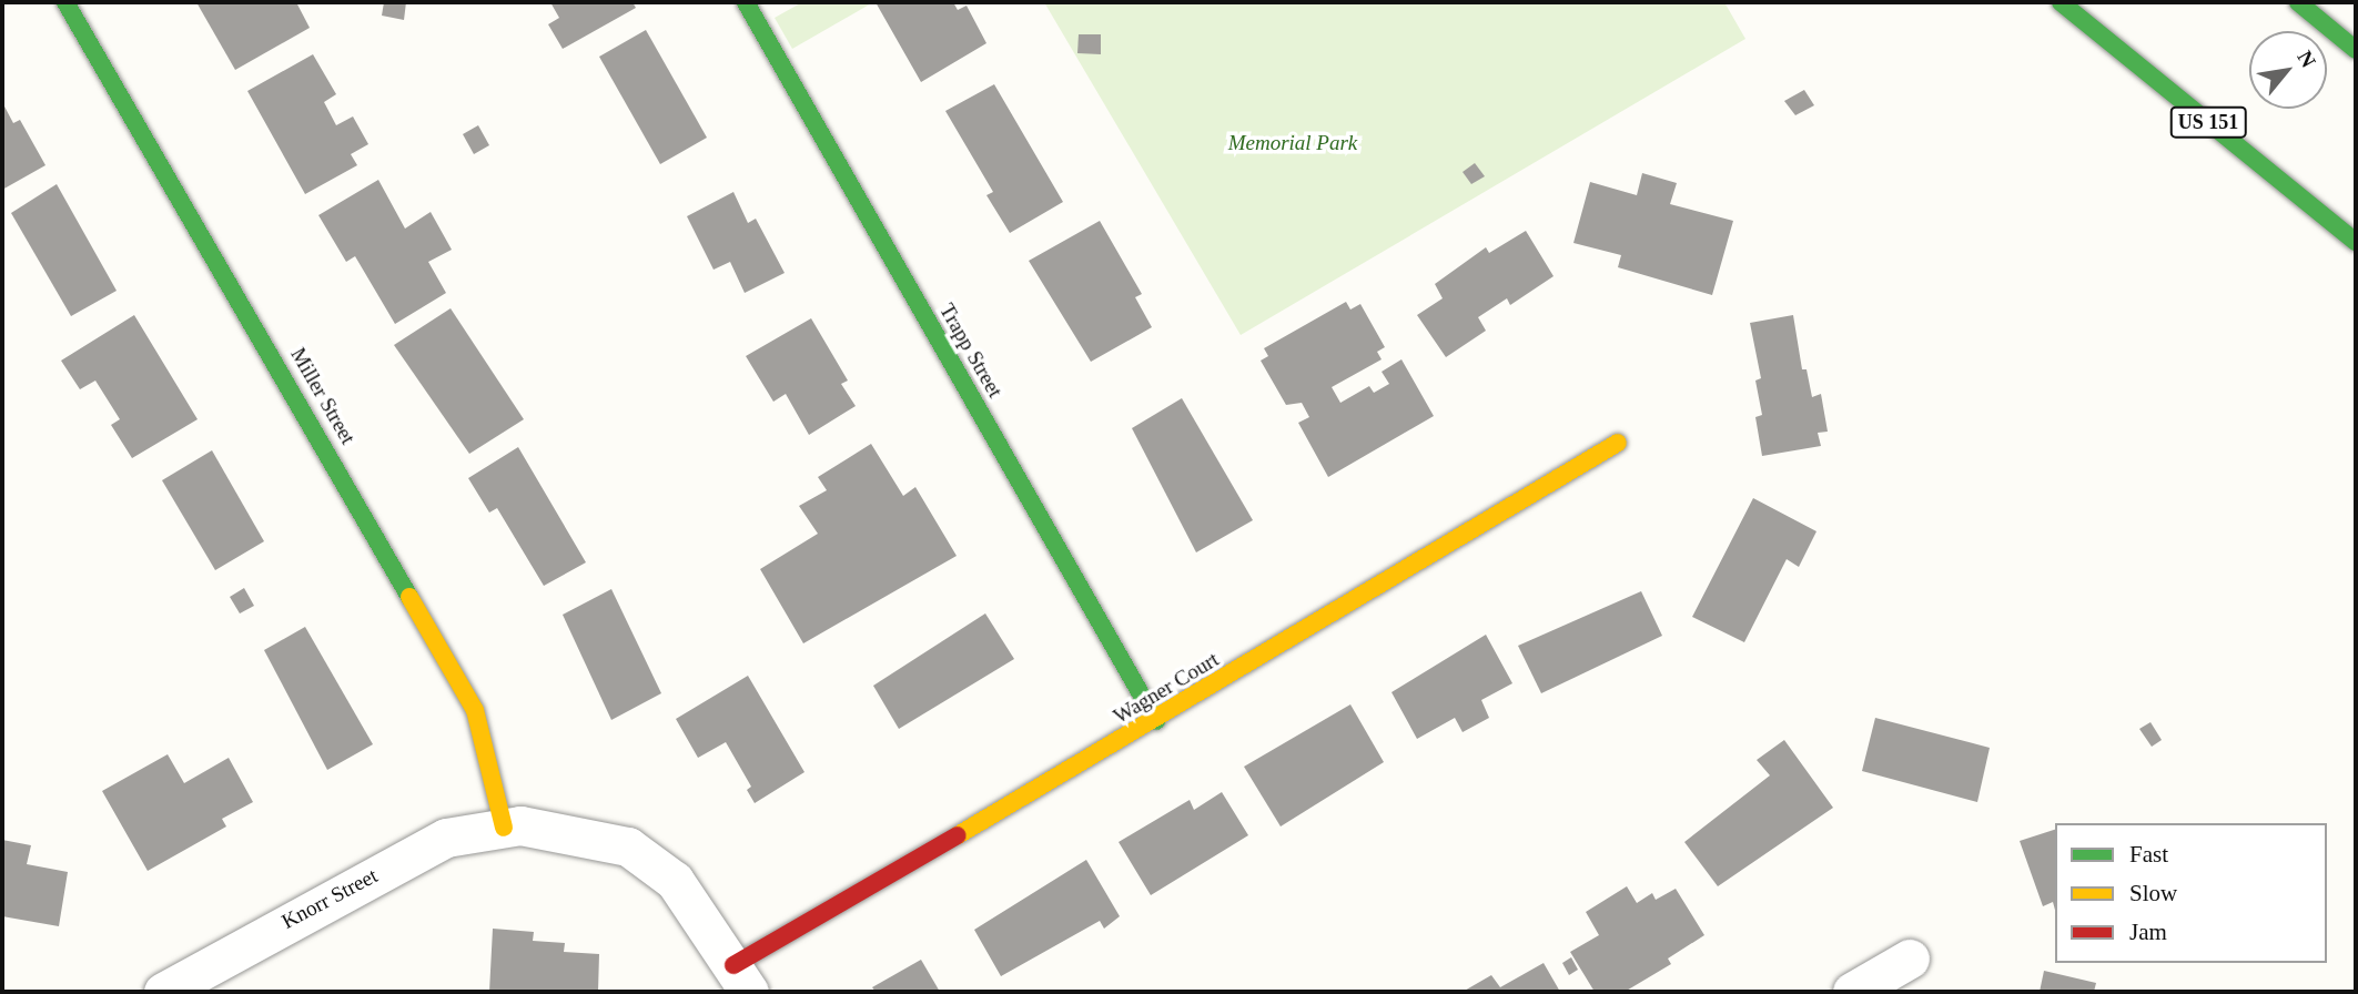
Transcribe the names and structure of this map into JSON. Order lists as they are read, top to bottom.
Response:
{
  "streets": {
    "main road": [
      "US 151",
      "Trapp Street",
      "Miller Street",
      "Wagner Court"
    ],
    "street": ["Knorr Street"]
  },
  "crossings": [
    ["Trapp Street", "Wagner Court"],
    ["Miller Street", "Knorr Street"],
    ["Wagner Court", "Knorr Street"]
  ],
  "parks": ["Memorial Park"],
  "legend": ["Fast", "Slow", "Jam"],
  "north": "top right"
}
